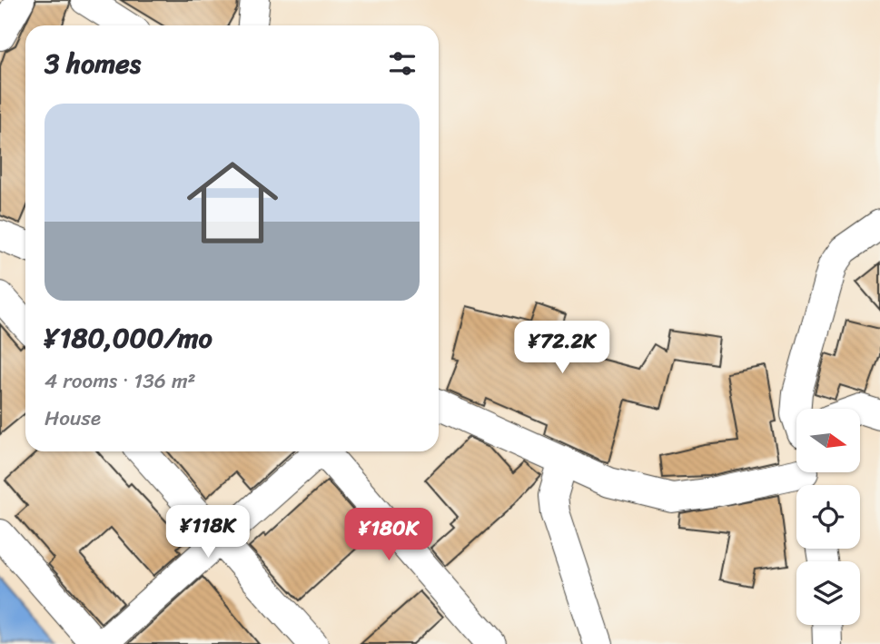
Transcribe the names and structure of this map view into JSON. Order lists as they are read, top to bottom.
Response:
{
  "north": "right",
  "page": {
    "heading": "3 homes",
    "list": [
      {
        "name": "¥180,000/mo",
        "note": "4 rooms · 136 m² · House"
      }
    ],
    "price": ["¥72.2K", "¥118K", "¥180K"]
  }
}
